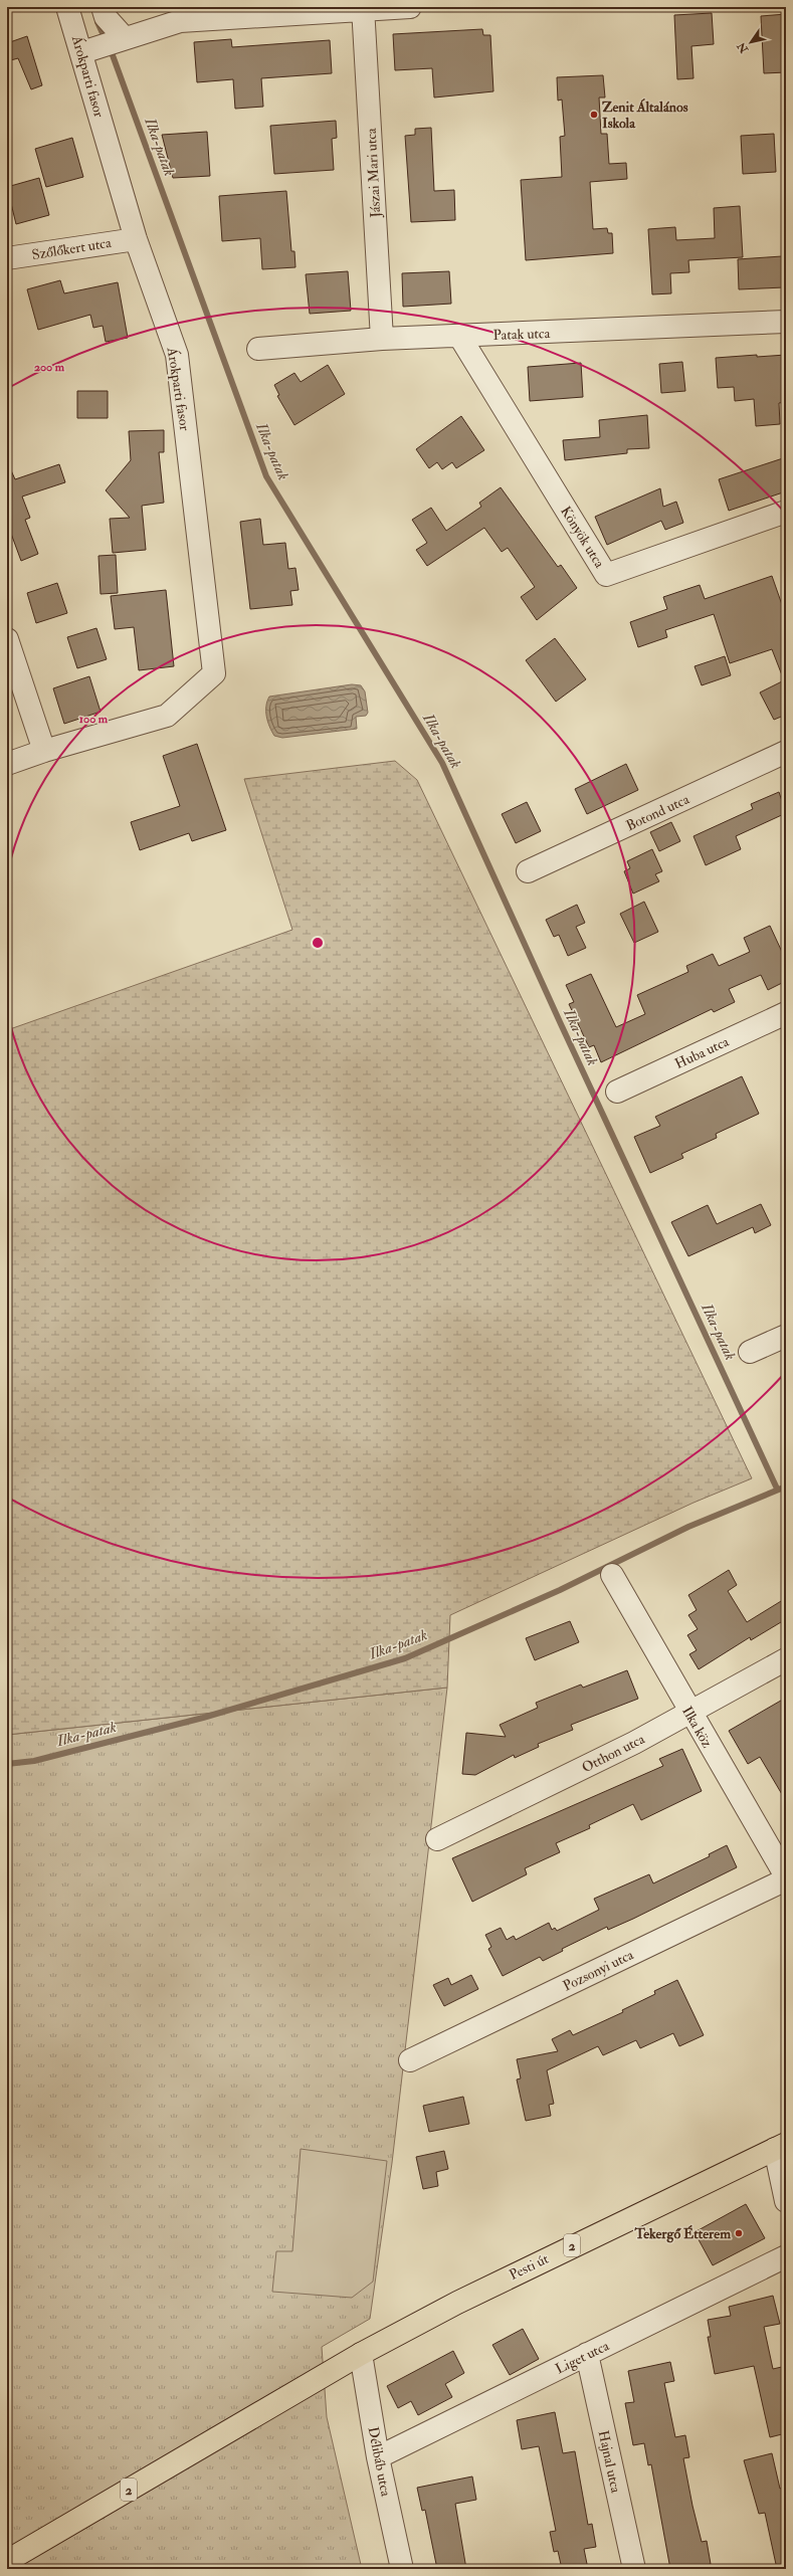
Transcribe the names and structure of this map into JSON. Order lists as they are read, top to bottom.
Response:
{
  "streets": {
    "main road": ["2", "Pesti út"],
    "street": [
      "Árokparti fasor",
      "Jászai Mari utca",
      "Szőlőkert utca",
      "Patak utca",
      "Könyök utca",
      "Botond utca",
      "Huba utca",
      "Ilka köz",
      "Otthon utca",
      "Pozsonyi utca",
      "Liget utca",
      "Délibáb utca",
      "Hajnal utca"
    ]
  },
  "crossings": [
    ["Árokparti fasor", "Szőlőkert utca"],
    ["Jászai Mari utca", "Patak utca"],
    ["Patak utca", "Könyök utca"],
    ["Ilka köz", "Otthon utca"],
    ["Ilka köz", "Pozsonyi utca"],
    ["2", "Pesti út"],
    ["2", "Délibáb utca"],
    ["Pesti út", "Délibáb utca"],
    ["Liget utca", "Délibáb utca"],
    ["Liget utca", "Hajnal utca"]
  ],
  "water": ["Ilka-patak"],
  "places": ["Zenit Általános Iskola", "Tekergő Étterem"],
  "north": "bottom left",
  "rings": ["200 m", "100 m"]
}
